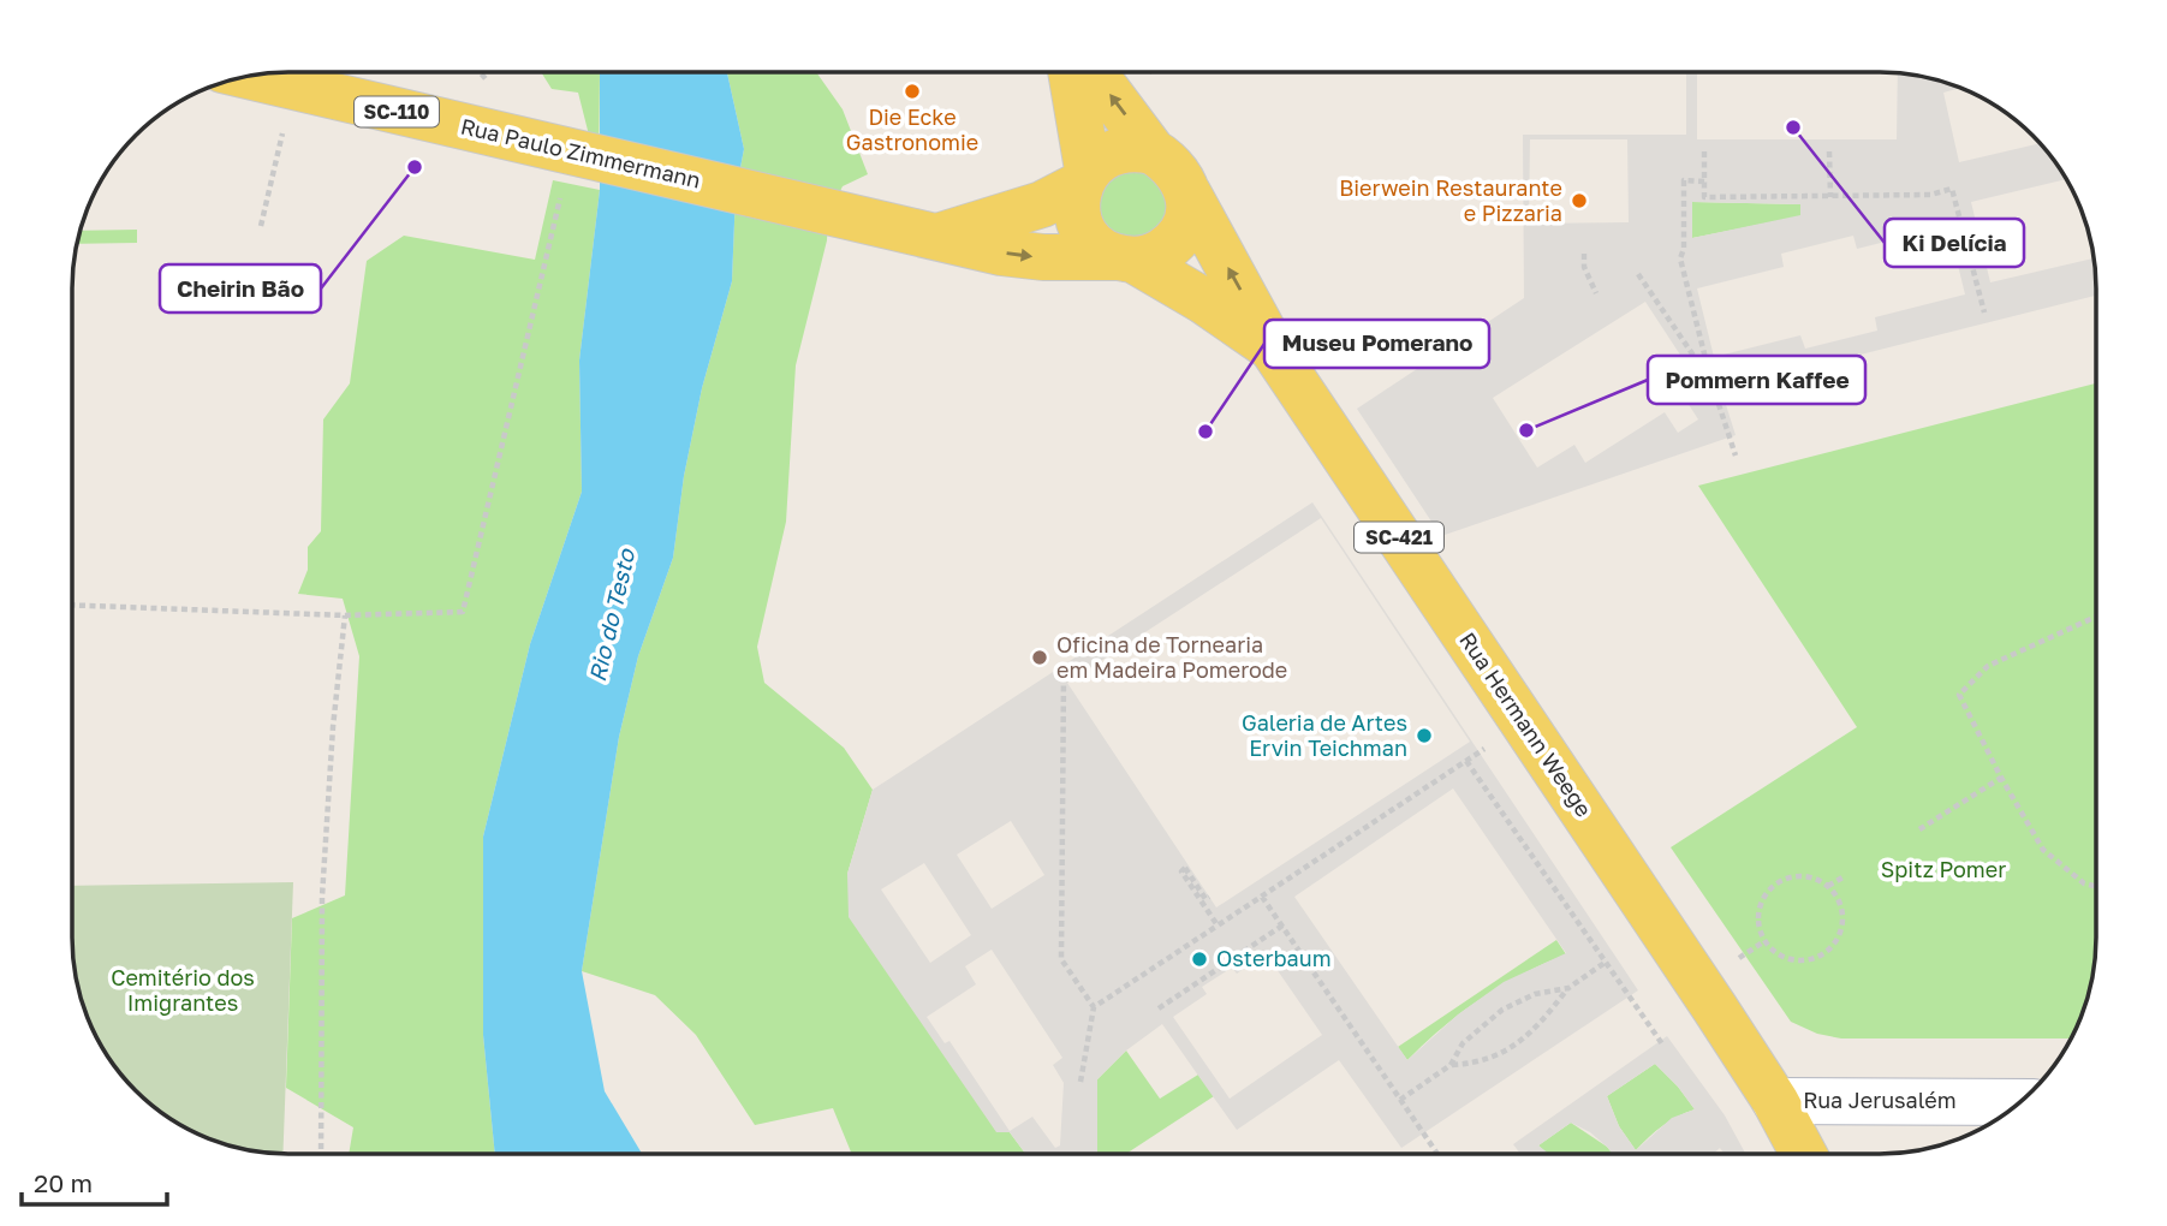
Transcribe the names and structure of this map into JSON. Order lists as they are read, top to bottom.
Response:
{
  "streets": {
    "main road": [
      "SC-110",
      "Rua Paulo Zimmermann",
      "SC-421",
      "Rua Hermann Weege"
    ],
    "street": ["Rua Jerusalém"]
  },
  "crossings": [
    ["Rua Paulo Zimmermann", "Rua Hermann Weege"],
    ["SC-421", "Rua Hermann Weege"],
    ["SC-421", "Rua Jerusalém"],
    ["Rua Hermann Weege", "Rua Jerusalém"]
  ],
  "water": ["Rio do Testo"],
  "parks": ["Spitz Pomer", "Cemitério dos Imigrantes"],
  "places": [
    "Die Ecke Gastronomie",
    "Ki Delícia",
    "Cheirin Bão",
    "Bierwein Restaurante e Pizzaria",
    "Pommern Kaffee",
    "Museu Pomerano",
    "Oficina de Tornearia em Madeira Pomerode",
    "Galeria de Artes Ervin Teichman",
    "Osterbaum"
  ],
  "scale_bar": "20 m"
}
